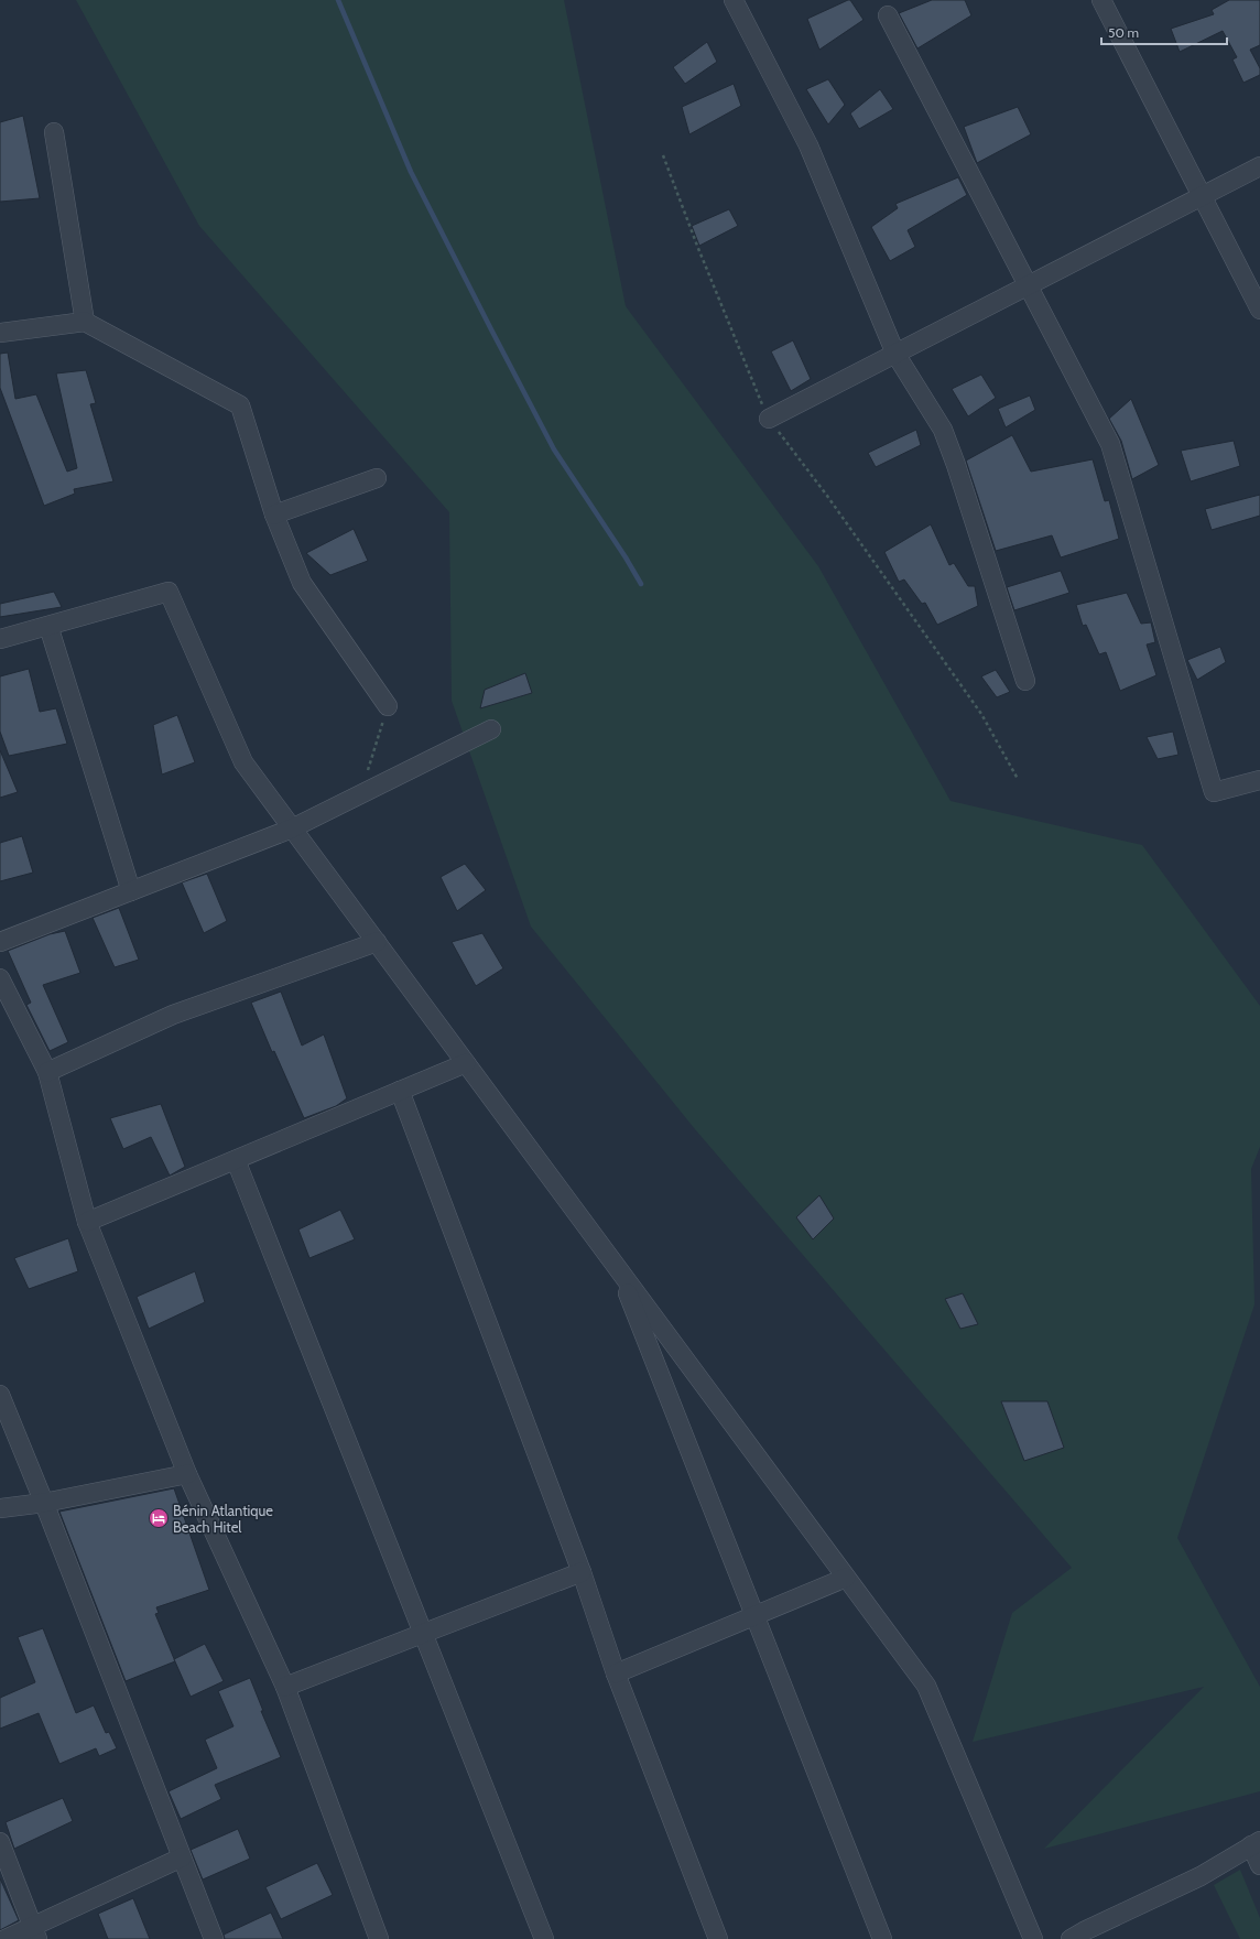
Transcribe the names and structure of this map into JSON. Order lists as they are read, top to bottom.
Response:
{
  "places": {
    "hotel": ["Bénin Atlantique Beach Hitel"]
  },
  "scale_bar": "50 m"
}
